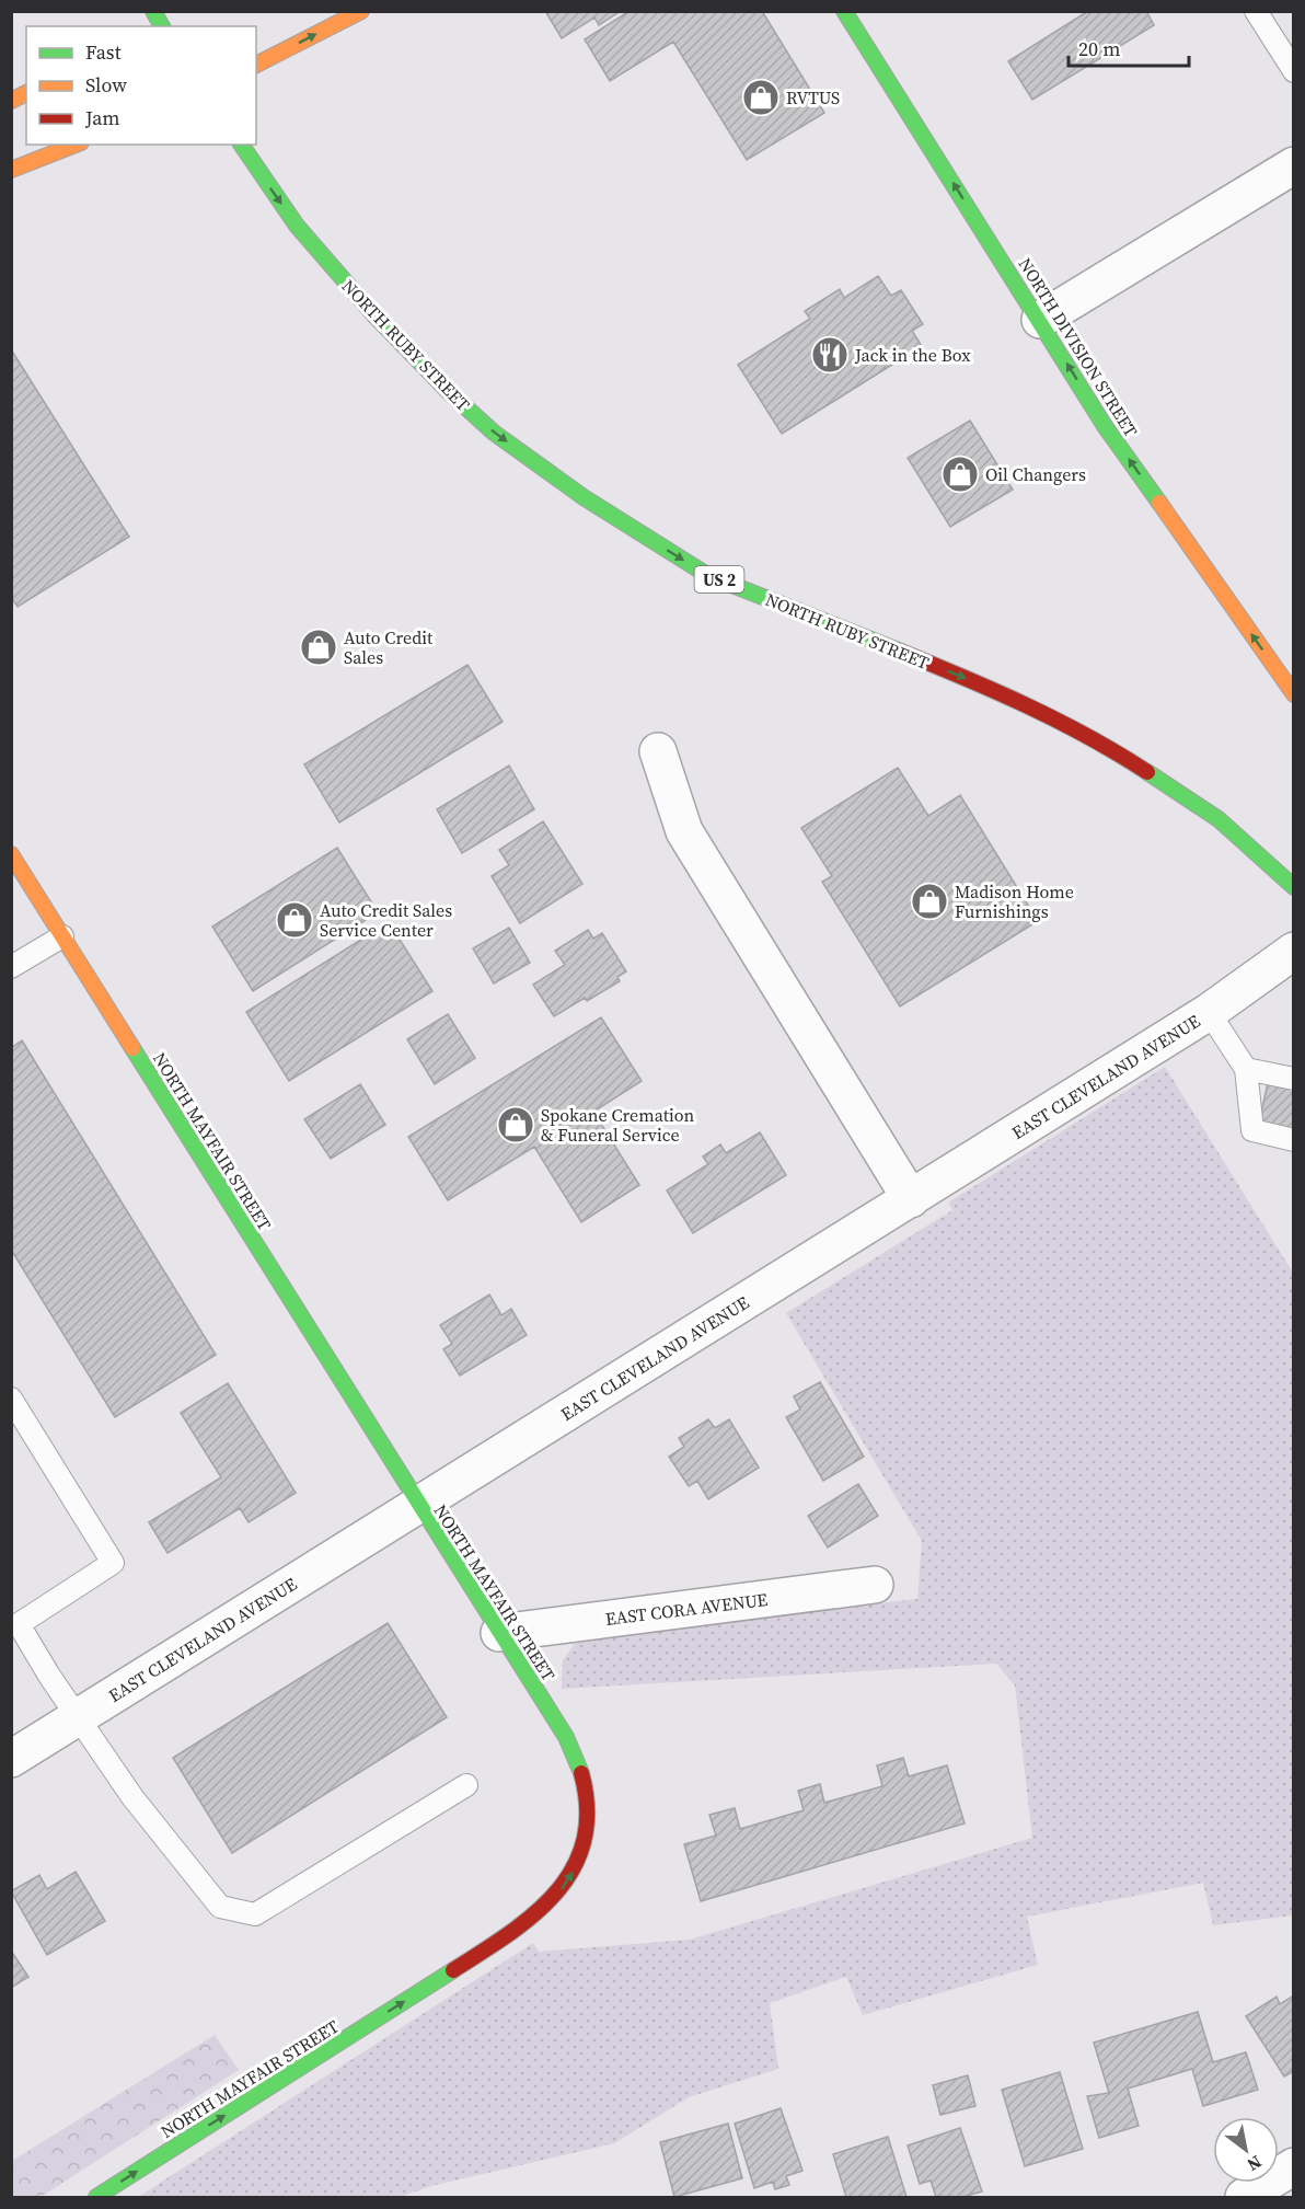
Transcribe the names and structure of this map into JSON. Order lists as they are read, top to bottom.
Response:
{
  "streets": {
    "main road": [
      "NORTH RUBY STREET",
      "NORTH DIVISION STREET",
      "US 2",
      "NORTH MAYFAIR STREET"
    ],
    "street": ["EAST CLEVELAND AVENUE", "EAST CORA AVENUE"]
  },
  "crossings": [
    ["EAST CLEVELAND AVENUE", "NORTH MAYFAIR STREET"],
    ["NORTH MAYFAIR STREET", "EAST CORA AVENUE"]
  ],
  "one_way": ["NORTH RUBY STREET", "NORTH DIVISION STREET", "NORTH MAYFAIR STREET"],
  "places": {
    "shop": [
      "RVTUS",
      "Oil Changers",
      "Auto Credit Sales",
      "Madison Home Furnishings",
      "Auto Credit Sales Service Center",
      "Spokane Cremation & Funeral Service"
    ],
    "restaurant": ["Jack in the Box"]
  },
  "legend": ["Fast", "Slow", "Jam"],
  "scale_bar": "20 m",
  "north": "bottom right"
}
